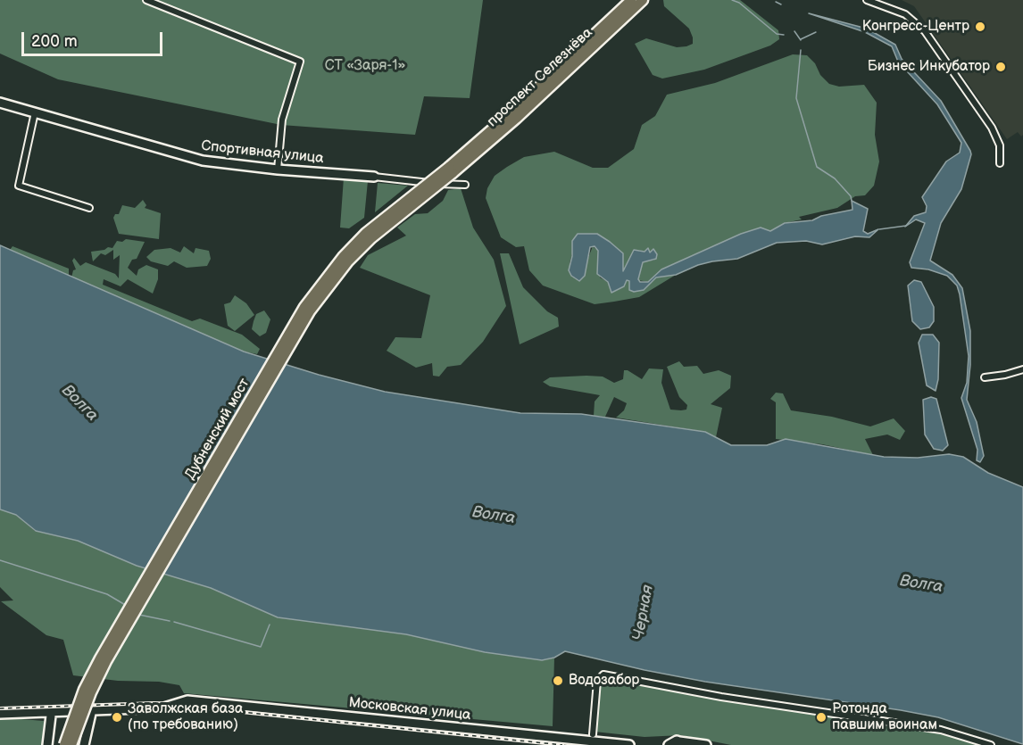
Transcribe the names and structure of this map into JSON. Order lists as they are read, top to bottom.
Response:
{
  "streets": {
    "main road": [
      "проспект Селезнёва",
      "Спортивная улица",
      "Дубненский мост",
      "Московская улица"
    ]
  },
  "crossings": [
    ["проспект Селезнёва", "Дубненский мост"]
  ],
  "water": ["Волга", "Черная"],
  "parks": ["СТ «Заря-1»"],
  "places": [
    "Конгресс-Центр",
    "Бизнес Инкубатор",
    "Водозабор",
    "Заволжская база (по требованию)",
    "Ротонда павшим воинам"
  ],
  "scale_bar": "200 m"
}
